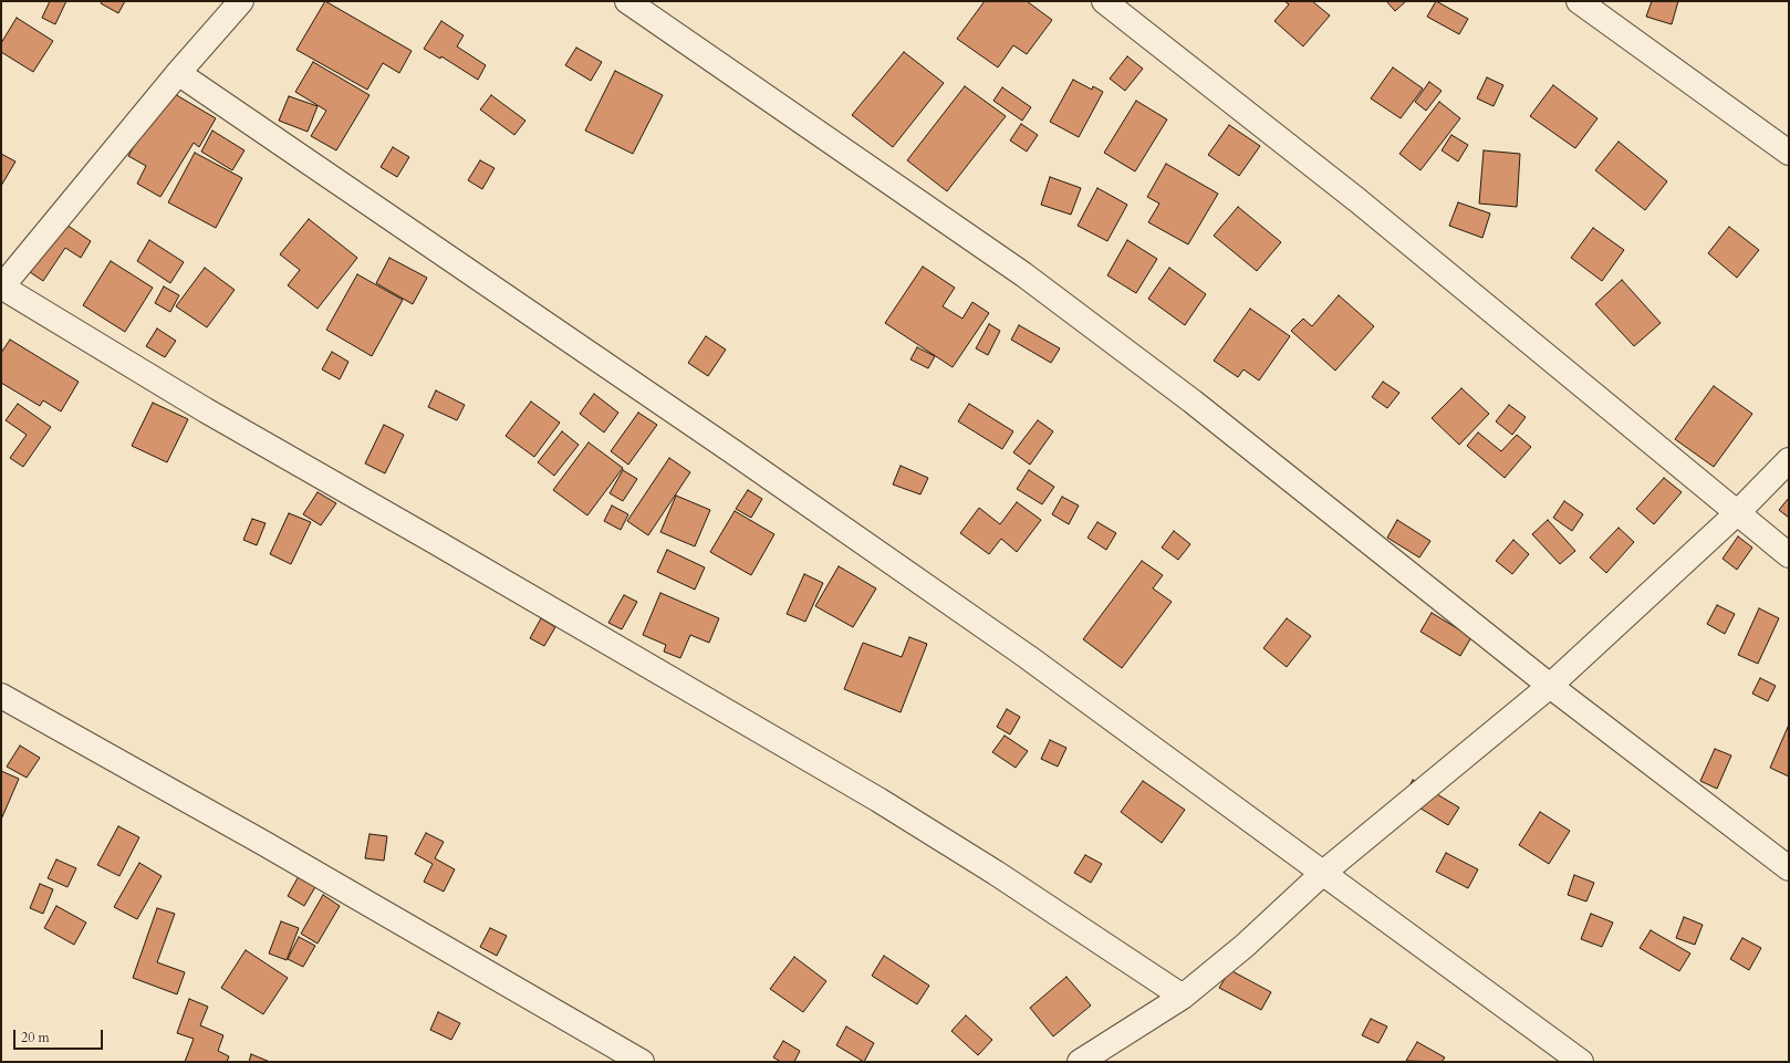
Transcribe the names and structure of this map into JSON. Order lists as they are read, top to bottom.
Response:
{
  "scale_bar": "20 m"
}
